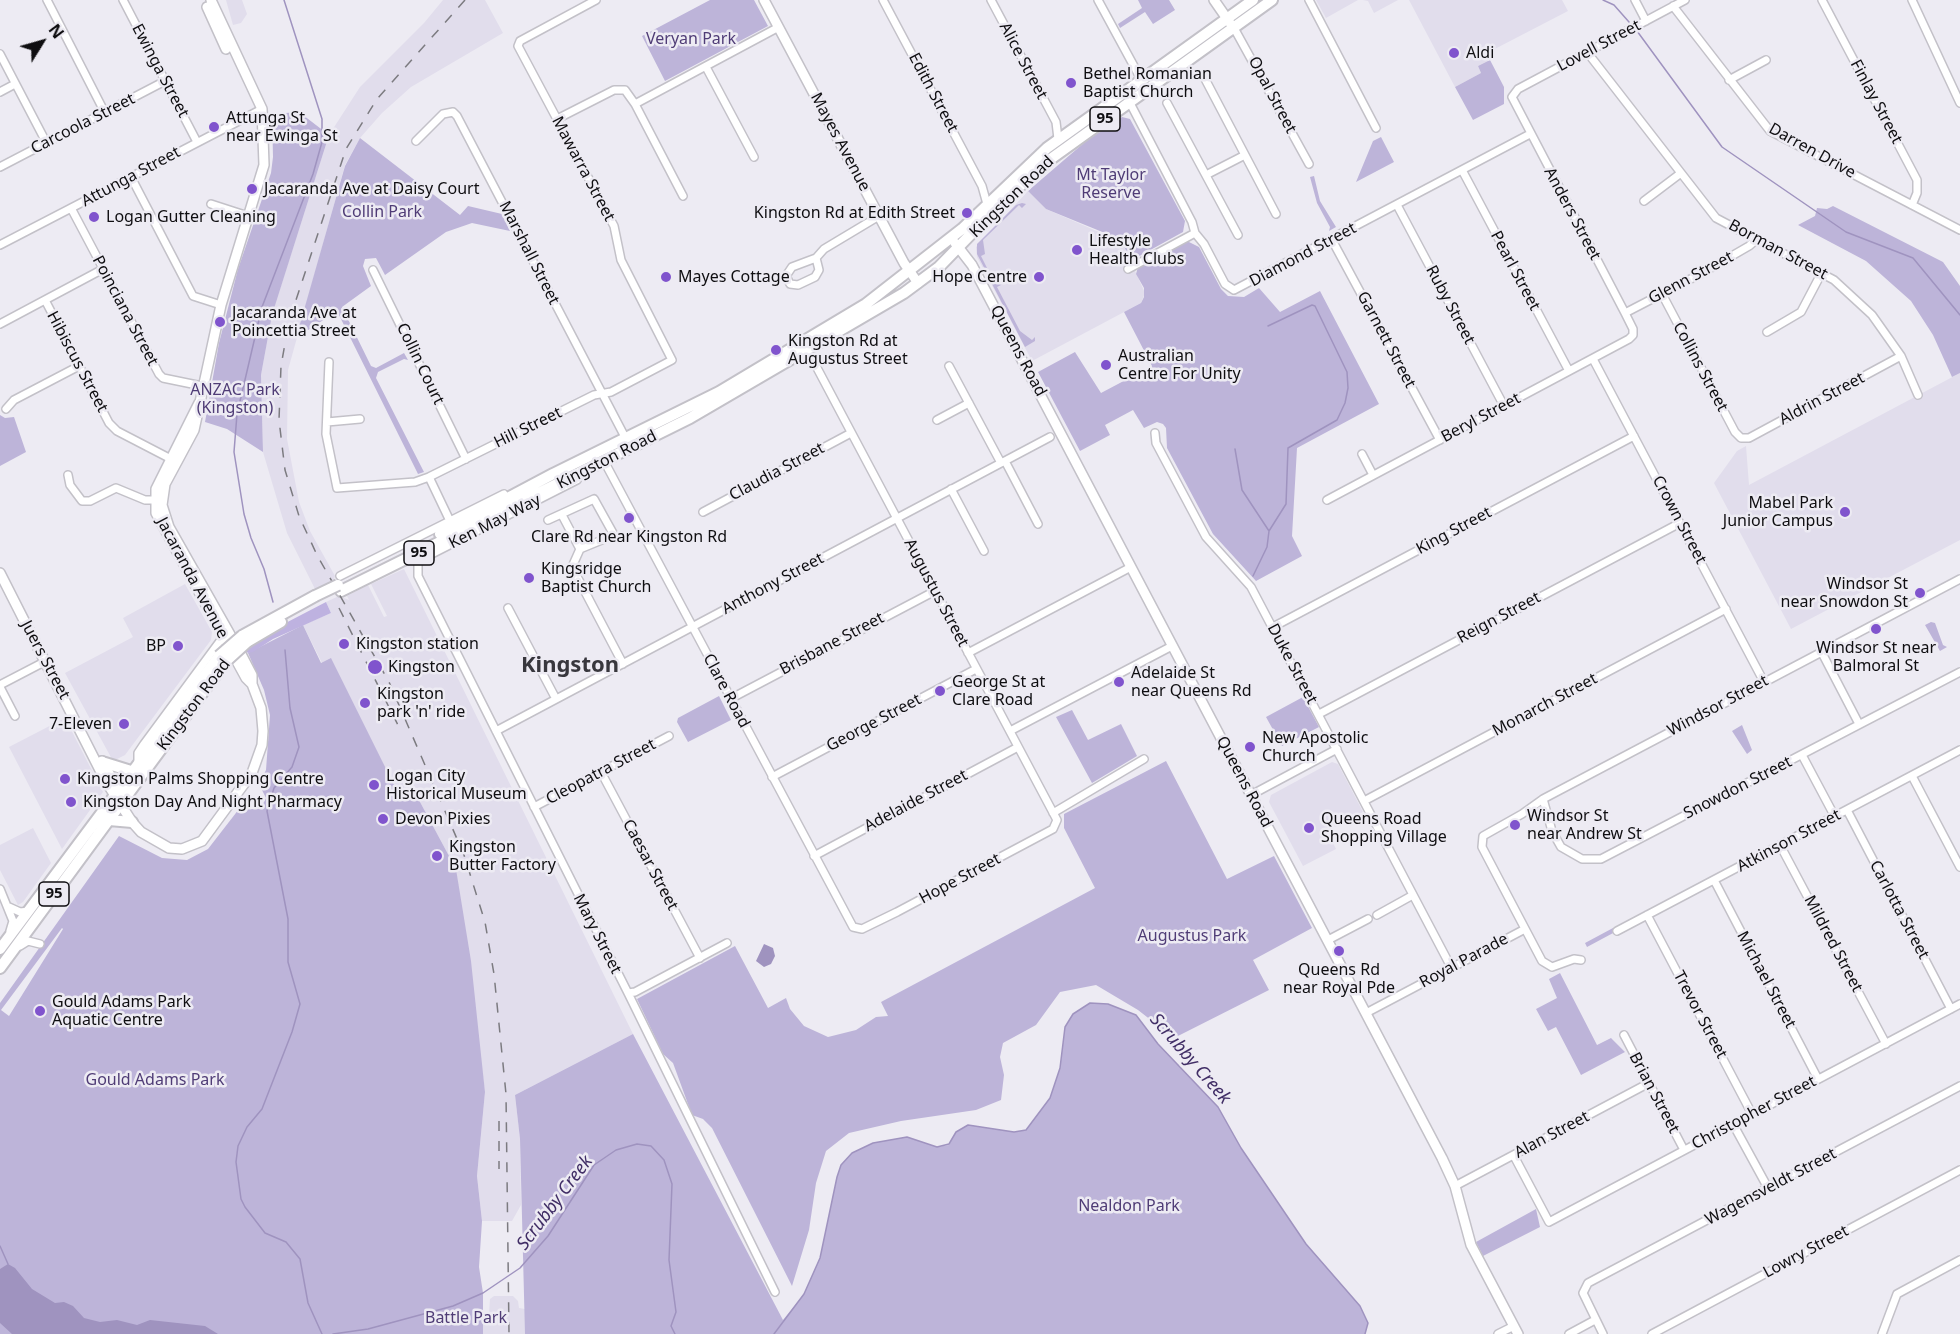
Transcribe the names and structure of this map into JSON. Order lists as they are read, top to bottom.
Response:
{
  "streets": {
    "main road": ["95", "Kingston Road"],
    "street": [
      "Lovell Street",
      "Alice Street",
      "Ewinga Street",
      "Edith Street",
      "Opal Street",
      "Finlay Street",
      "Carcoola Street",
      "Mayes Avenue",
      "Darren Drive",
      "Mawarra Street",
      "Attunga Street",
      "Anders Street",
      "Borman Street",
      "Marshall Street",
      "Diamond Street",
      "Pearl Street",
      "Glenn Street",
      "Ruby Street",
      "Poinciana Street",
      "Garnett Street",
      "Queens Road",
      "Hibiscus Street",
      "Collin Court",
      "Collins Street",
      "Aldrin Street",
      "Beryl Street",
      "Hill Street",
      "Claudia Street",
      "Crown Street",
      "Ken May Way",
      "King Street",
      "Jacaranda Avenue",
      "Anthony Street",
      "Augustus Street",
      "Reign Street",
      "Brisbane Street",
      "Juers Street",
      "Duke Street",
      "Clare Road",
      "Monarch Street",
      "Windsor Street",
      "George Street",
      "Cleopatra Street",
      "Snowdon Street",
      "Adelaide Street",
      "Atkinson Street",
      "Caesar Street",
      "Hope Street",
      "Carlotta Street",
      "Mary Street",
      "Mildred Street",
      "Royal Parade",
      "Michael Street",
      "Trevor Street",
      "Brian Street",
      "Christopher Street",
      "Alan Street",
      "Wagensveldt Street",
      "Lowry Street"
    ]
  },
  "crossings": [
    ["Lovell Street", "Darren Drive"],
    ["Lovell Street", "Anders Street"],
    ["Lovell Street", "Borman Street"],
    ["Alice Street", "Kingston Road"],
    ["Ewinga Street", "Carcoola Street"],
    ["Ewinga Street", "Attunga Street"],
    ["Edith Street", "Kingston Road"],
    ["Opal Street", "Kingston Road"],
    ["Finlay Street", "Darren Drive"],
    ["Mayes Avenue", "Kingston Road"],
    ["Mawarra Street", "Hill Street"],
    ["Attunga Street", "Poinciana Street"],
    ["Attunga Street", "Jacaranda Avenue"],
    ["Kingston Road", "Marshall Street"],
    ["Kingston Road", "Diamond Street"],
    ["Kingston Road", "Queens Road"],
    ["Kingston Road", "Ken May Way"],
    ["Kingston Road", "Jacaranda Avenue"],
    ["Kingston Road", "Juers Street"],
    ["Kingston Road", "Clare Road"],
    ["Anders Street", "Diamond Street"],
    ["Anders Street", "Glenn Street"],
    ["Anders Street", "Beryl Street"],
    ["Borman Street", "Glenn Street"],
    ["Borman Street", "Aldrin Street"],
    ["Marshall Street", "Hill Street"],
    ["Diamond Street", "Pearl Street"],
    ["Diamond Street", "Ruby Street"],
    ["Diamond Street", "Garnett Street"],
    ["Pearl Street", "Beryl Street"],
    ["Glenn Street", "Collins Street"],
    ["Ruby Street", "Beryl Street"],
    ["Poinciana Street", "Jacaranda Avenue"],
    ["Garnett Street", "Beryl Street"],
    ["Queens Road", "Royal Parade"],
    ["Queens Road", "Alan Street"],
    ["Hibiscus Street", "Jacaranda Avenue"],
    ["Collin Court", "Hill Street"],
    ["Collins Street", "Aldrin Street"],
    ["Beryl Street", "Crown Street"],
    ["Claudia Street", "Augustus Street"],
    ["Crown Street", "King Street"],
    ["Crown Street", "Reign Street"],
    ["Crown Street", "Monarch Street"],
    ["Crown Street", "Windsor Street"],
    ["Ken May Way", "Mary Street"],
    ["King Street", "Duke Street"],
    ["Jacaranda Avenue", "Juers Street"],
    ["Anthony Street", "Augustus Street"],
    ["Anthony Street", "Clare Road"],
    ["Anthony Street", "Mary Street"],
    ["Augustus Street", "Brisbane Street"],
    ["Augustus Street", "George Street"],
    ["Augustus Street", "Adelaide Street"],
    ["Augustus Street", "Hope Street"],
    ["Reign Street", "Duke Street"],
    ["Brisbane Street", "Clare Road"],
    ["Duke Street", "Monarch Street"],
    ["Duke Street", "Royal Parade"],
    ["Clare Road", "George Street"],
    ["Clare Road", "Adelaide Street"],
    ["Clare Road", "Hope Street"],
    ["Windsor Street", "Snowdon Street"],
    ["Windsor Street", "Royal Parade"],
    ["Cleopatra Street", "Caesar Street"],
    ["Cleopatra Street", "Mary Street"],
    ["Atkinson Street", "Carlotta Street"],
    ["Atkinson Street", "Mildred Street"],
    ["Atkinson Street", "Michael Street"],
    ["Atkinson Street", "Trevor Street"],
    ["Carlotta Street", "Christopher Street"],
    ["Mildred Street", "Christopher Street"],
    ["Michael Street", "Christopher Street"],
    ["Trevor Street", "Christopher Street"],
    ["Brian Street", "Christopher Street"],
    ["Brian Street", "Alan Street"],
    ["Christopher Street", "Alan Street"]
  ],
  "districts": ["Kingston"],
  "water": ["Scrubby Creek"],
  "parks": [
    "Veryan Park",
    "Mt Taylor Reserve",
    "Collin Park",
    "ANZAC Park (Kingston)",
    "Augustus Park",
    "Gould Adams Park",
    "Nealdon Park",
    "Battle Park"
  ],
  "places": [
    "Aldi",
    "Bethel Romanian Baptist Church",
    "Attunga St near Ewinga St",
    "Jacaranda Ave at Daisy Court",
    "Kingston Rd at Edith Street",
    "Logan Gutter Cleaning",
    "Lifestyle Health Clubs",
    "Mayes Cottage",
    "Hope Centre",
    "Jacaranda Ave at Poincettia Street",
    "Kingston Rd at Augustus Street",
    "Australian Centre For Unity",
    "Mabel Park Junior Campus",
    "Clare Rd near Kingston Rd",
    "Kingsridge Baptist Church",
    "Windsor St near Snowdon St",
    "Windsor St near Balmoral St",
    "Kingston station",
    "BP",
    "Kingston",
    "Adelaide St near Queens Rd",
    "George St at Clare Road",
    "Kingston park 'n' ride",
    "7-Eleven",
    "New Apostolic Church",
    "Kingston Palms Shopping Centre",
    "Logan City Historical Museum",
    "Kingston Day And Night Pharmacy",
    "Devon Pixies",
    "Windsor St near Andrew St",
    "Queens Road Shopping Village",
    "Kingston Butter Factory",
    "Queens Rd near Royal Pde",
    "Gould Adams Park Aquatic Centre"
  ],
  "north": "top right"
}
